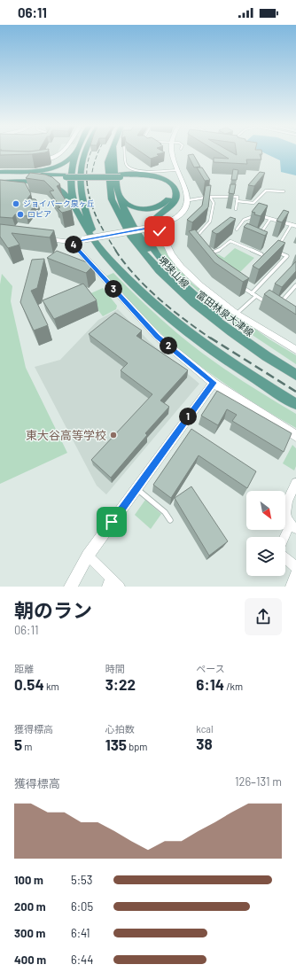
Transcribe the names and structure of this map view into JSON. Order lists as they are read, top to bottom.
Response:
{
  "streets": {
    "main road": ["堺狭山線", "富田林泉大津線"]
  },
  "places": ["ジョイパーク泉ヶ丘", "ロピア", "東大谷高等学校"],
  "north": "bottom right",
  "page": {
    "status": "06:11",
    "pins": [
      "4",
      "3",
      "2",
      "1"
    ],
    "heading": ["朝のラン", "06:11"],
    "stats": [
      ["距離", "0.54 km"],
      ["時間", "3:22"],
      ["ペース", "6:14 /km"],
      ["獲得標高", "5 m"],
      ["心拍数", "135 bpm"],
      ["kcal", "38"]
    ],
    "chart": ["獲得標高", "126–131 m"],
    "list": [
      {
        "name": "100 m",
        "note": "5:53"
      },
      {
        "name": "200 m",
        "note": "6:05"
      },
      {
        "name": "300 m",
        "note": "6:41"
      },
      {
        "name": "400 m",
        "note": "6:44"
      }
    ]
  }
}
